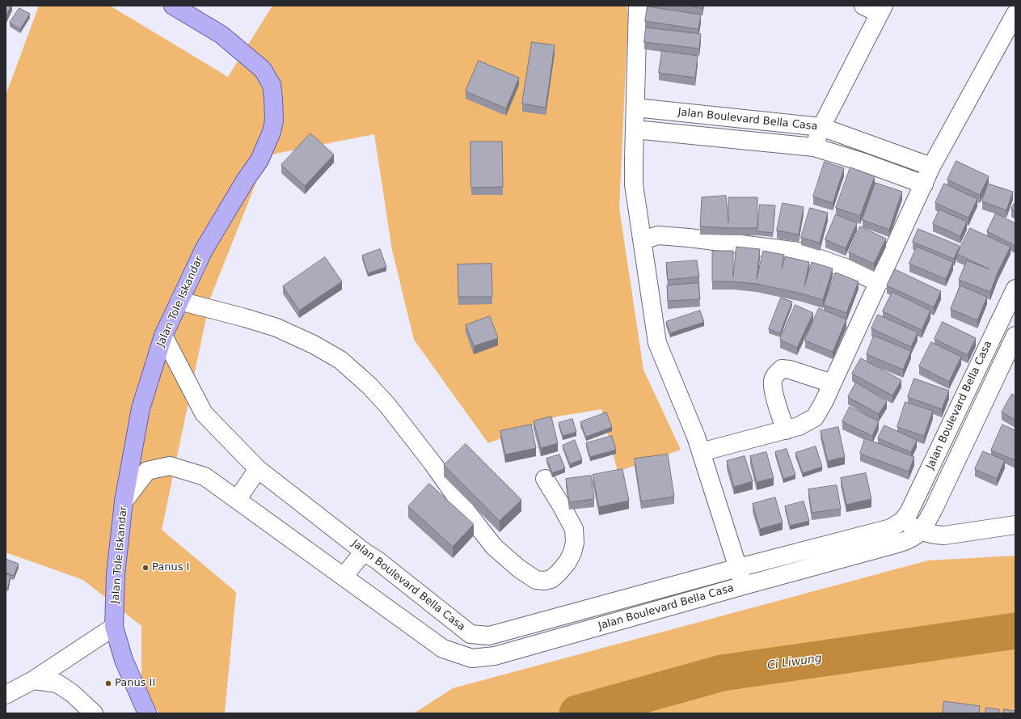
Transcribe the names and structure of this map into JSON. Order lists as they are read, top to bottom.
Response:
{
  "streets": {
    "main road": ["Jalan Tole Iskandar"],
    "street": ["Jalan Boulevard Bella Casa"]
  },
  "crossings": [
    ["Jalan Boulevard Bella Casa", "Jalan Tole Iskandar"]
  ],
  "water": ["Ci Liwung"],
  "places": ["Panus I", "Panus II"]
}
